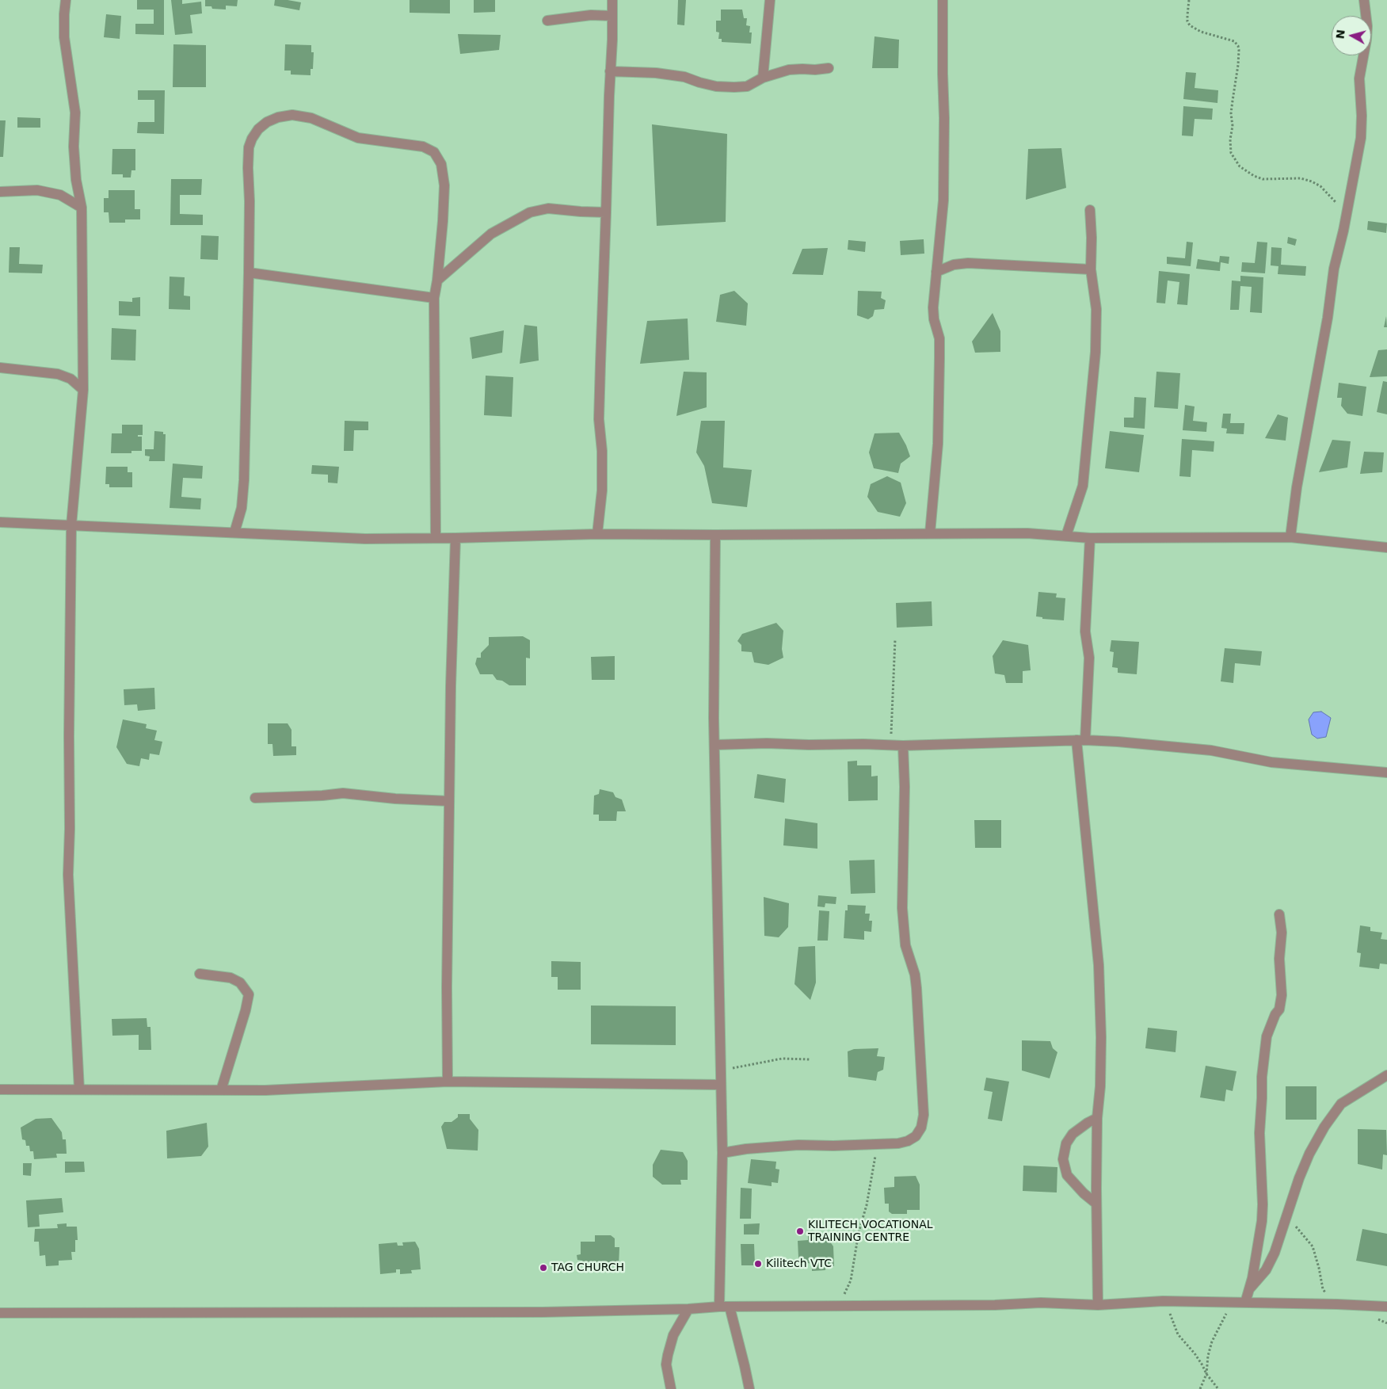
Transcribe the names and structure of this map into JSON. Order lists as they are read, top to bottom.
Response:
{
  "places": ["KILITECH VOCATIONAL TRAINING CENTRE", "Kilitech VTC", "TAG CHURCH"],
  "north": "left"
}
